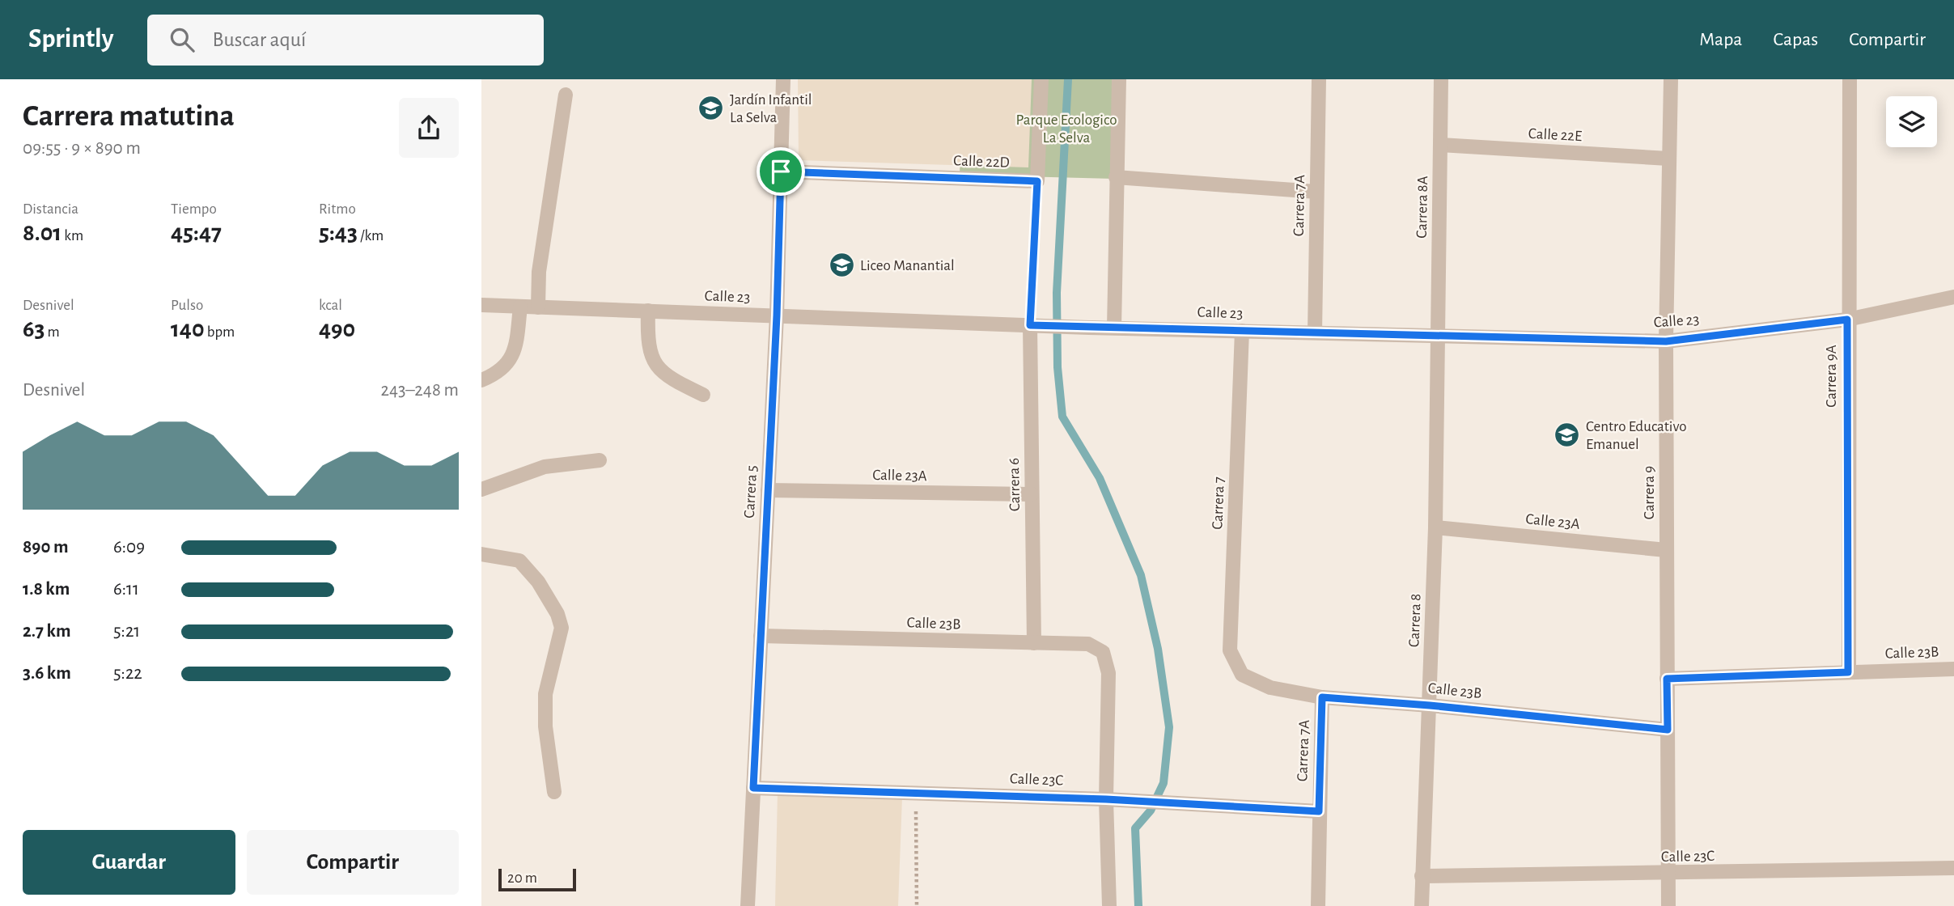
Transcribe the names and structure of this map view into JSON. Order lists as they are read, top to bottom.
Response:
{
  "streets": {
    "street": [
      "Calle 22E",
      "Calle 22D",
      "Carrera 7A",
      "Carrera 8A",
      "Calle 23",
      "Carrera 9A",
      "Calle 23A",
      "Carrera 6",
      "Carrera 5",
      "Carrera 9",
      "Carrera 7",
      "Carrera 8",
      "Calle 23B",
      "Calle 23C"
    ]
  },
  "crossings": [
    ["Calle 22E", "Carrera 8A"],
    ["Calle 22E", "Carrera 9"],
    ["Calle 22D", "Carrera 5"],
    ["Carrera 7A", "Calle 23"],
    ["Carrera 7A", "Calle 23B"],
    ["Carrera 7A", "Calle 23C"],
    ["Carrera 8A", "Calle 23"],
    ["Carrera 8A", "Carrera 8"],
    ["Calle 23", "Carrera 9A"],
    ["Calle 23", "Carrera 6"],
    ["Calle 23", "Carrera 5"],
    ["Calle 23", "Carrera 9"],
    ["Calle 23", "Carrera 7"],
    ["Calle 23", "Carrera 8"],
    ["Carrera 9A", "Calle 23B"],
    ["Calle 23A", "Carrera 6"],
    ["Calle 23A", "Carrera 5"],
    ["Calle 23A", "Carrera 9"],
    ["Calle 23A", "Carrera 8"],
    ["Carrera 6", "Calle 23B"],
    ["Carrera 5", "Calle 23B"],
    ["Carrera 5", "Calle 23C"],
    ["Carrera 9", "Calle 23B"],
    ["Carrera 9", "Calle 23C"],
    ["Carrera 7", "Calle 23B"],
    ["Carrera 8", "Calle 23B"],
    ["Carrera 8", "Calle 23C"],
    ["Calle 23B", "Calle 23C"]
  ],
  "parks": ["Parque Ecologico La Selva"],
  "places": {
    "school or university": ["Jardín Infantil La Selva", "Liceo Manantial", "Centro Educativo Emanuel"]
  },
  "scale_bar": "20 m",
  "page": {
    "header": "Sprintly",
    "search": "Buscar aquí",
    "nav": ["Mapa", "Capas", "Compartir"],
    "heading": ["Carrera matutina", "09:55 · 9 × 890 m"],
    "stats": [
      ["Distancia", "8.01 km"],
      ["Tiempo", "45:47"],
      ["Ritmo", "5:43 /km"],
      ["Desnivel", "63 m"],
      ["Pulso", "140 bpm"],
      ["kcal", "490"]
    ],
    "chart": ["Desnivel", "243–248 m"],
    "list": [
      {
        "name": "890 m",
        "note": "6:09"
      },
      {
        "name": "1.8 km",
        "note": "6:11"
      },
      {
        "name": "2.7 km",
        "note": "5:21"
      },
      {
        "name": "3.6 km",
        "note": "5:22"
      }
    ],
    "buttons": ["Guardar", "Compartir"],
    "scale": "20 m"
  }
}
